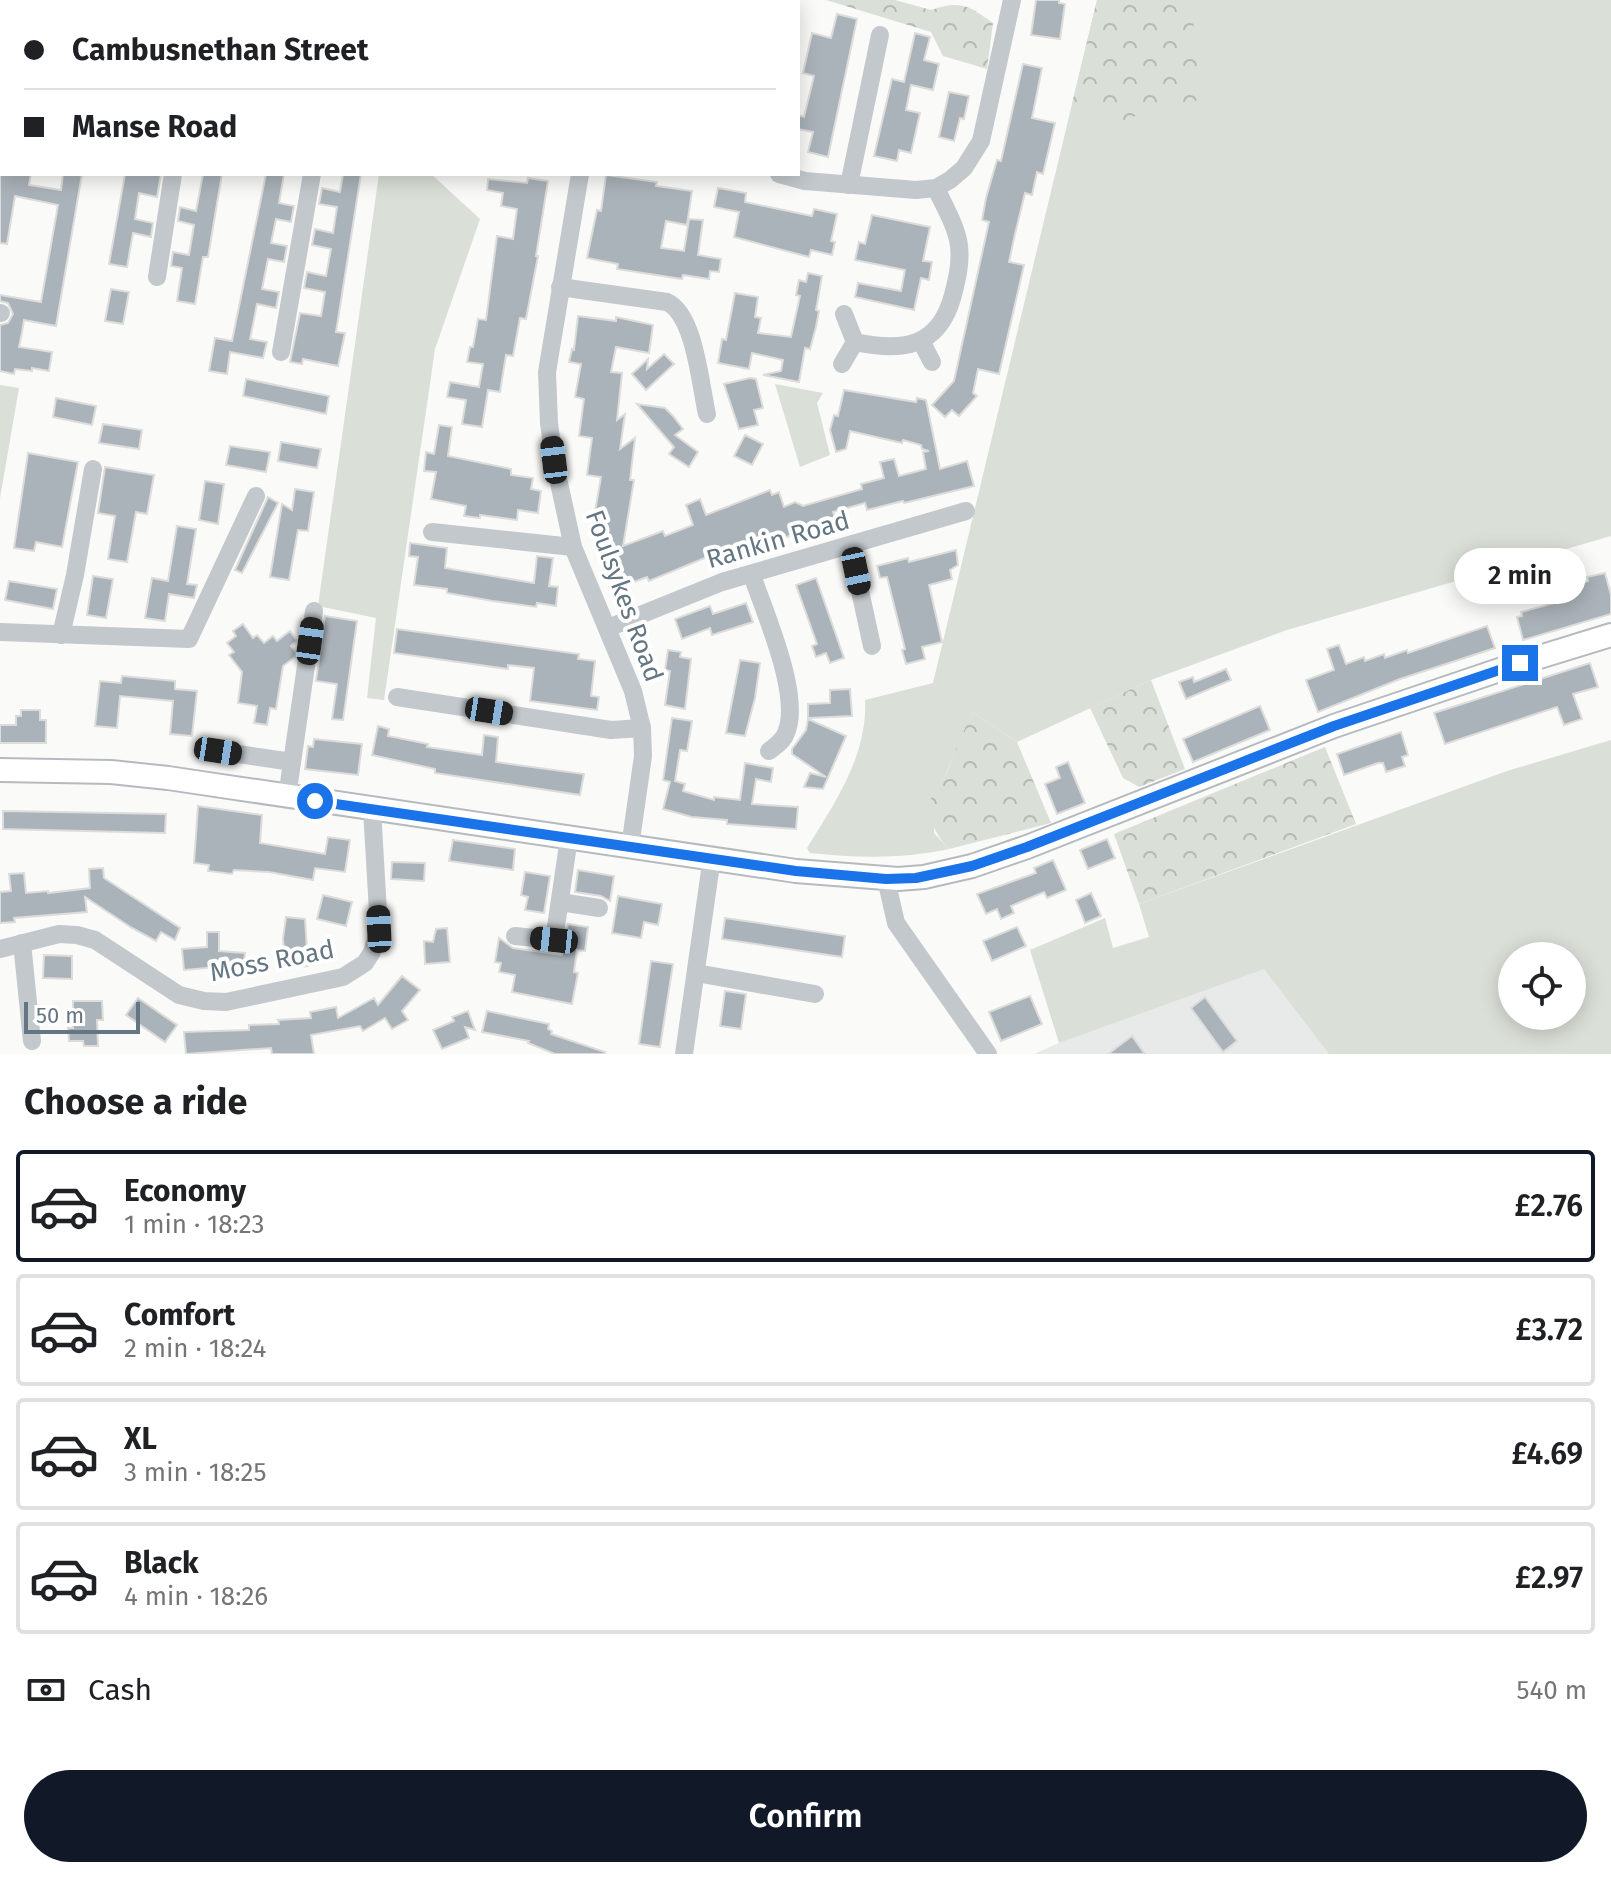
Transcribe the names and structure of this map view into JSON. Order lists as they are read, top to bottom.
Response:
{
  "streets": {
    "street": ["Rankin Road", "Foulsykes Road", "Moss Road"]
  },
  "crossings": [
    ["Rankin Road", "Foulsykes Road"]
  ],
  "scale_bar": "50 m",
  "page": {
    "banner": ["Cambusnethan Street", "Manse Road"],
    "bubble": "2 min",
    "scale": "50 m",
    "heading": "Choose a ride",
    "list": [
      {
        "name": "Economy",
        "note": "1 min · 18:23",
        "value": "£2.76"
      },
      {
        "name": "Comfort",
        "note": "2 min · 18:24",
        "value": "£3.72"
      },
      {
        "name": "XL",
        "note": "3 min · 18:25",
        "value": "£4.69"
      },
      {
        "name": "Black",
        "note": "4 min · 18:26",
        "value": "£2.97"
      }
    ],
    "pay": ["Cash", "540 m"],
    "buttons": "Confirm"
  }
}
